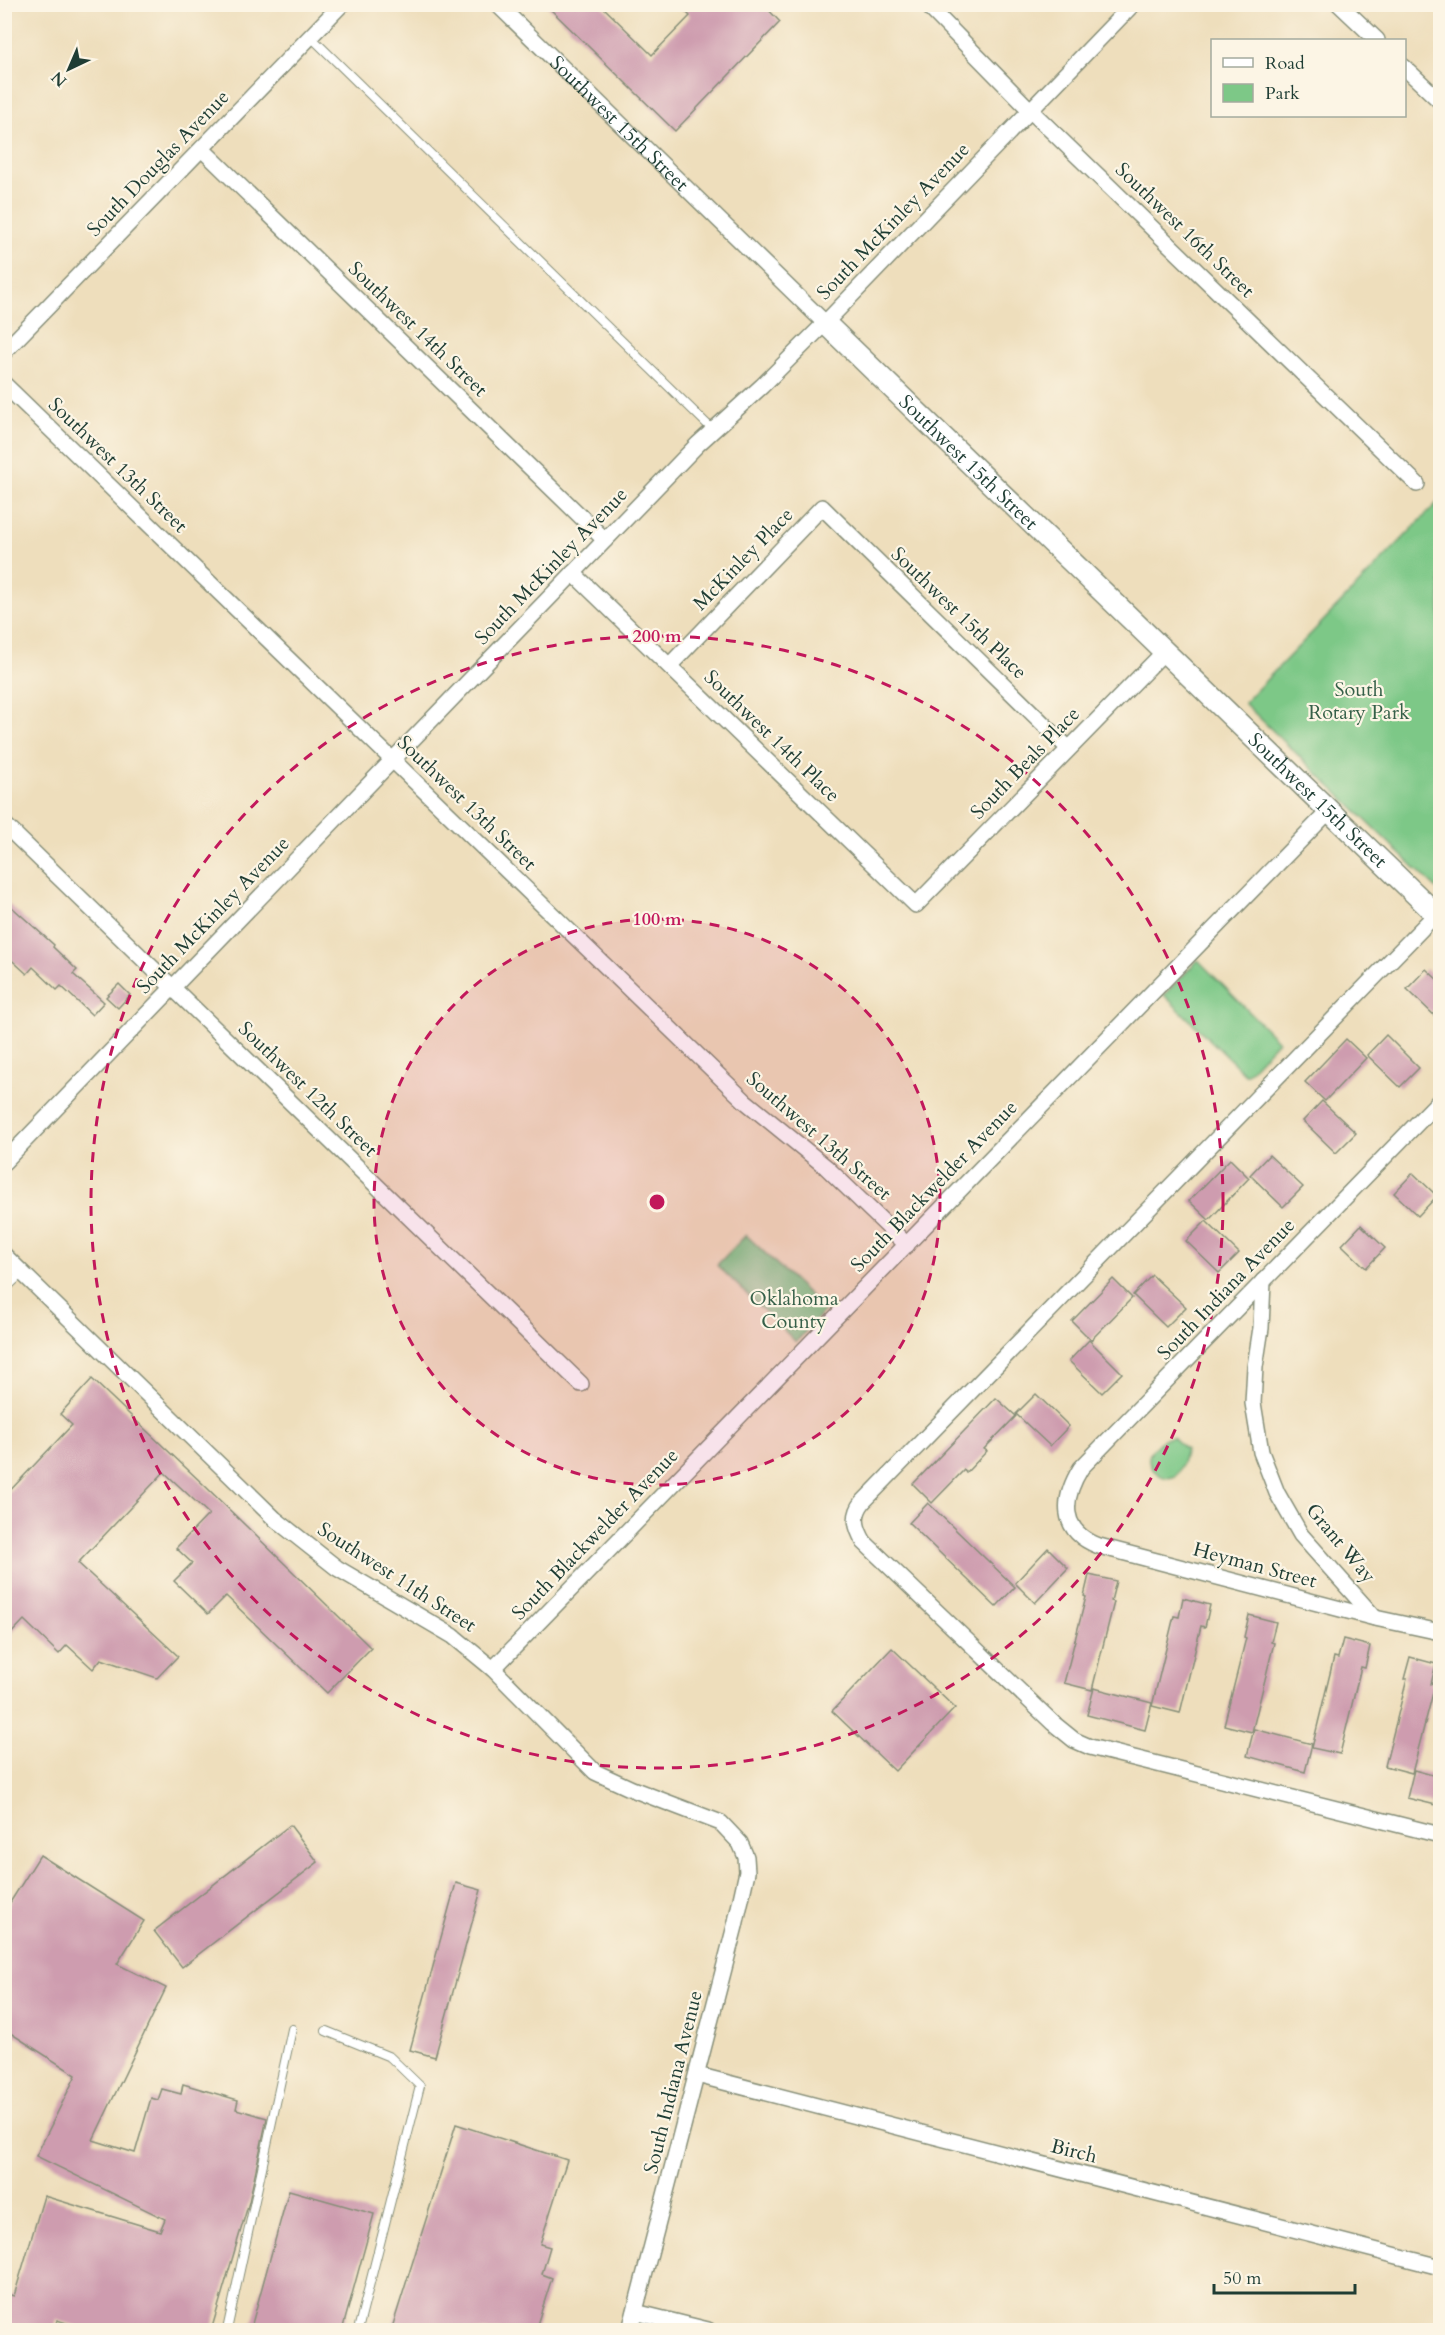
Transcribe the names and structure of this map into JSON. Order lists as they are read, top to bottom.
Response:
{
  "streets": {
    "street": [
      "Southwest 15th Street",
      "South Douglas Avenue",
      "South McKinley Avenue",
      "Southwest 16th Street",
      "Southwest 14th Street",
      "Southwest 13th Street",
      "McKinley Place",
      "Southwest 15th Place",
      "Southwest 14th Place",
      "South Beals Place",
      "Southwest 12th Street",
      "South Blackwelder Avenue",
      "South Indiana Avenue",
      "Grant Way",
      "Heyman Street",
      "Southwest 11th Street",
      "Birch"
    ]
  },
  "crossings": [
    ["Southwest 15th Street", "South McKinley Avenue"],
    ["Southwest 15th Street", "South Beals Place"],
    ["Southwest 15th Street", "South Blackwelder Avenue"],
    ["South Douglas Avenue", "Southwest 14th Street"],
    ["South McKinley Avenue", "Southwest 16th Street"],
    ["South McKinley Avenue", "Southwest 14th Street"],
    ["South McKinley Avenue", "Southwest 13th Street"],
    ["South McKinley Avenue", "Southwest 14th Place"],
    ["South McKinley Avenue", "Southwest 12th Street"],
    ["Southwest 13th Street", "South Blackwelder Avenue"],
    ["McKinley Place", "Southwest 15th Place"],
    ["McKinley Place", "Southwest 14th Place"],
    ["Southwest 15th Place", "South Beals Place"],
    ["Southwest 14th Place", "South Beals Place"],
    ["South Blackwelder Avenue", "Southwest 11th Street"],
    ["South Indiana Avenue", "Grant Way"],
    ["South Indiana Avenue", "Heyman Street"],
    ["South Indiana Avenue", "Southwest 11th Street"],
    ["South Indiana Avenue", "Birch"],
    ["Grant Way", "Heyman Street"]
  ],
  "parks": ["South Rotary Park", "Oklahoma County"],
  "legend": ["Road", "Park"],
  "scale_bar": "50 m",
  "north": "bottom left",
  "rings": ["200 m", "100 m"]
}
